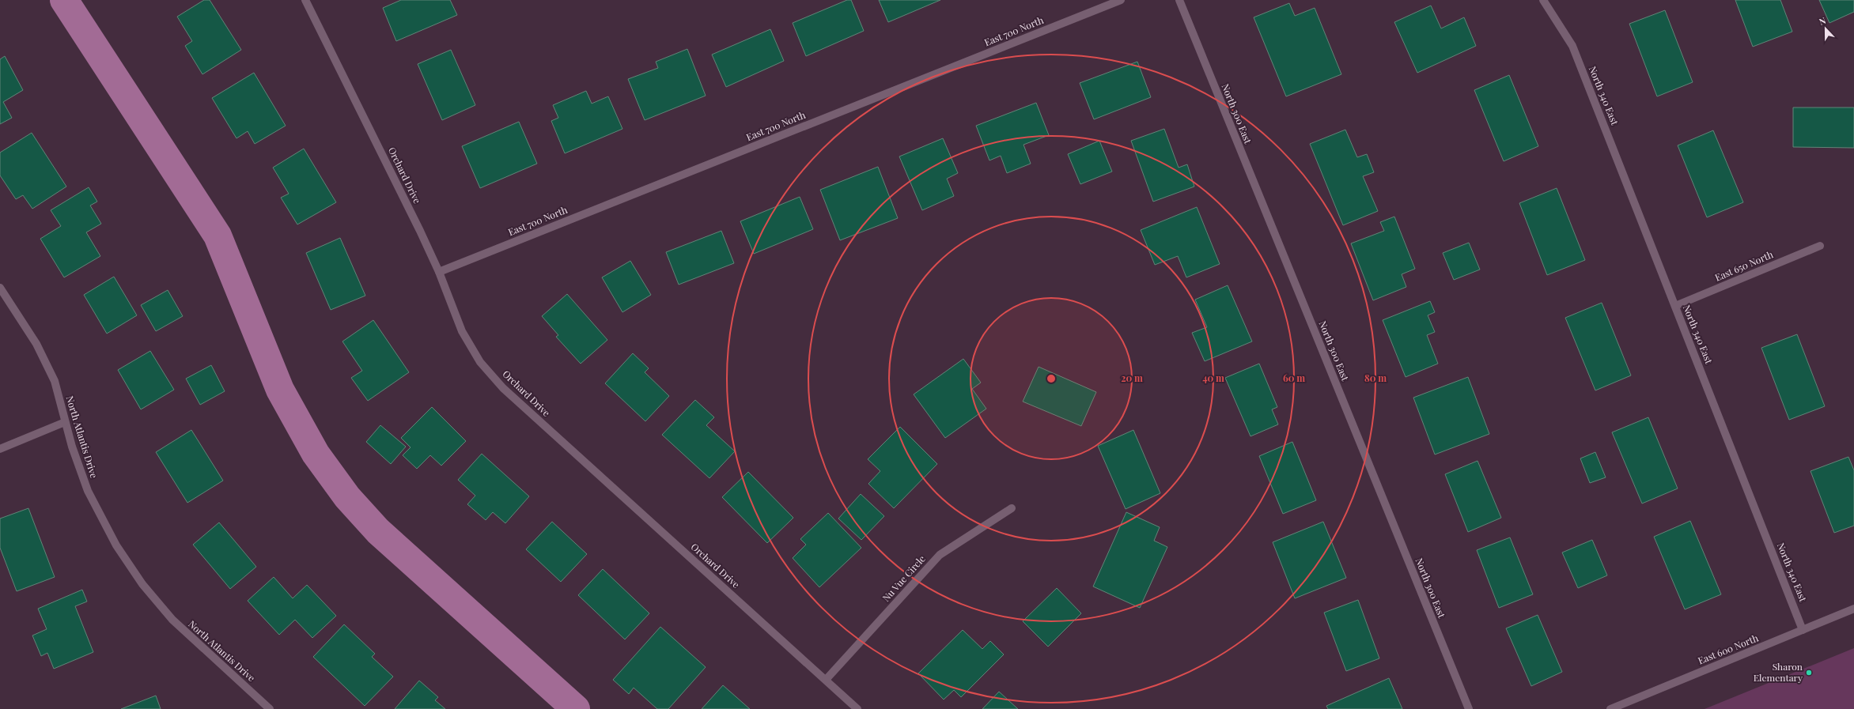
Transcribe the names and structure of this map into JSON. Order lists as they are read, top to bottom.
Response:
{
  "streets": {
    "street": [
      "East 700 North",
      "North 340 East",
      "North 300 East",
      "Orchard Drive",
      "East 650 North",
      "North Atlantis Drive",
      "Nu Vue Circle",
      "East 600 North"
    ]
  },
  "crossings": [
    ["East 700 North", "Orchard Drive"],
    ["North 340 East", "East 650 North"],
    ["North 340 East", "East 600 North"],
    ["Orchard Drive", "Nu Vue Circle"]
  ],
  "places": ["Sharon Elementary"],
  "north": "top",
  "rings": [
    "20 m",
    "40 m",
    "60 m",
    "80 m"
  ]
}
